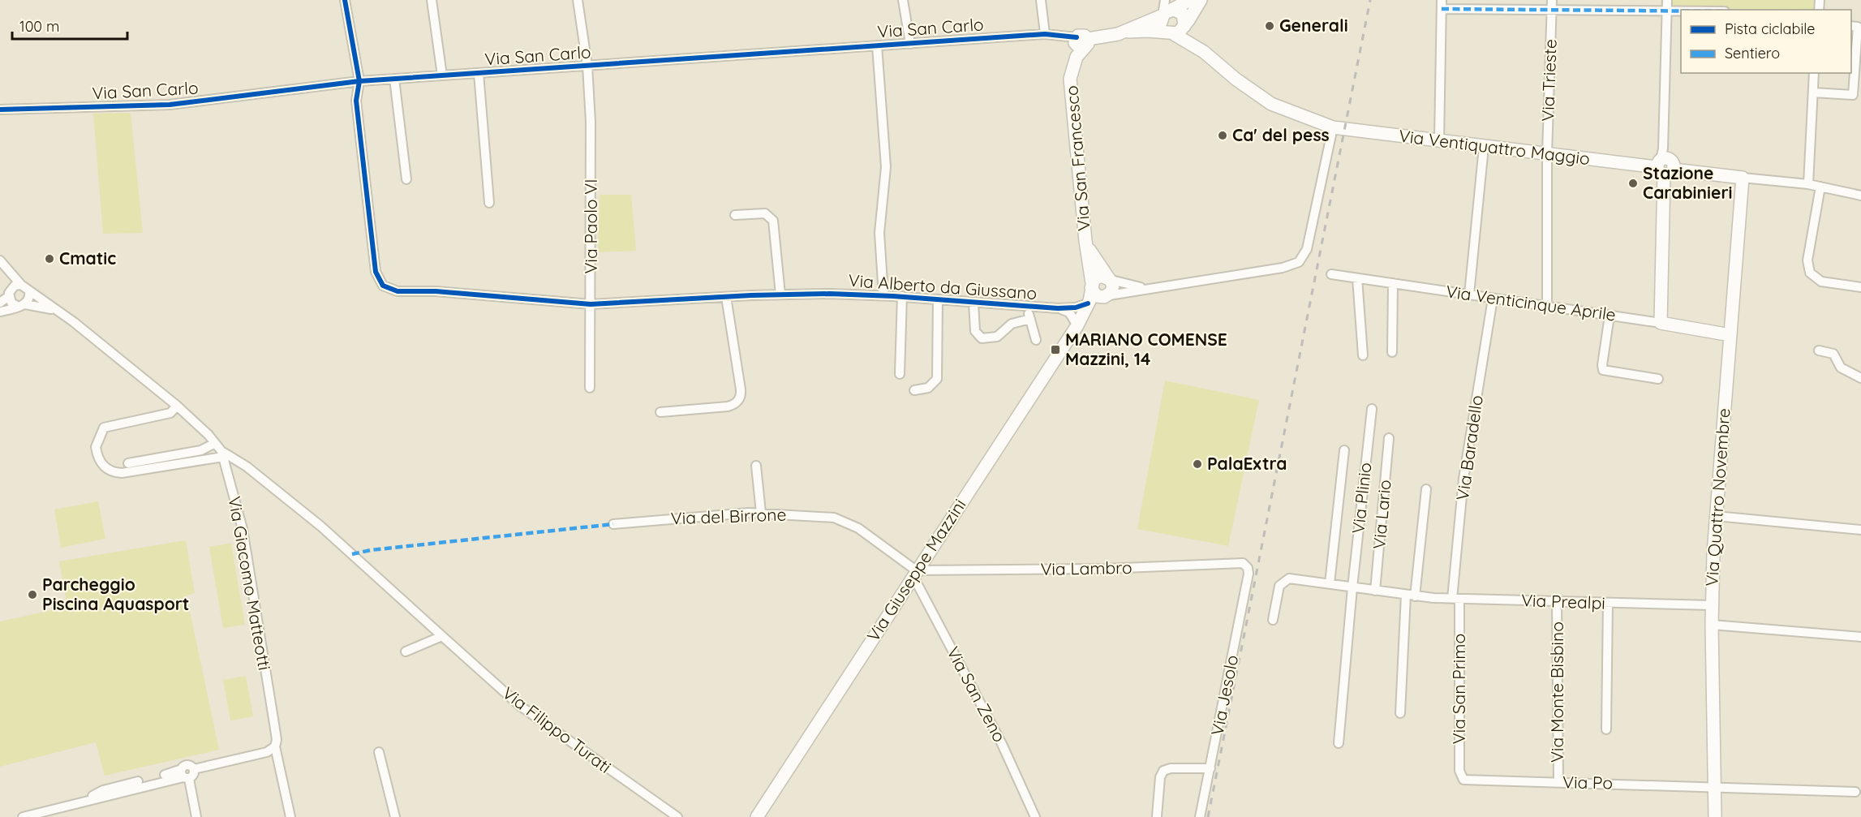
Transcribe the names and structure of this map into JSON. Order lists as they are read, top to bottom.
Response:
{
  "streets": {
    "street": [
      "Via San Carlo",
      "Via Trieste",
      "Via Ventiquattro Maggio",
      "Via San Francesco",
      "Via Paolo VI",
      "Via Alberto da Giussano",
      "Via Venticinque Aprile",
      "Via Baradello",
      "Via Quattro Novembre",
      "Via Plinio",
      "Via Lario",
      "Via del Birrone",
      "Via Lambro",
      "Via Giuseppe Mazzini",
      "Via Giacomo Matteotti",
      "Via Prealpi",
      "Via San Primo",
      "Via Monte Bisbino",
      "Via San Zeno",
      "Via Jesolo",
      "Via Filippo Turati",
      "Via Po"
    ]
  },
  "crossings": [
    ["Via San Carlo", "Via San Francesco"],
    ["Via San Carlo", "Via Paolo VI"],
    ["Via San Carlo", "Via Alberto da Giussano"],
    ["Via Trieste", "Via Ventiquattro Maggio"],
    ["Via Trieste", "Via Venticinque Aprile"],
    ["Via Ventiquattro Maggio", "Via Quattro Novembre"],
    ["Via San Francesco", "Via Giuseppe Mazzini"],
    ["Via Paolo VI", "Via Alberto da Giussano"],
    ["Via Alberto da Giussano", "Via Giuseppe Mazzini"],
    ["Via Venticinque Aprile", "Via Baradello"],
    ["Via Venticinque Aprile", "Via Quattro Novembre"],
    ["Via Baradello", "Via Prealpi"],
    ["Via Baradello", "Via San Primo"],
    ["Via Quattro Novembre", "Via Prealpi"],
    ["Via Quattro Novembre", "Via Po"],
    ["Via Plinio", "Via Prealpi"],
    ["Via Lario", "Via Prealpi"],
    ["Via del Birrone", "Via Lambro"],
    ["Via del Birrone", "Via Giuseppe Mazzini"],
    ["Via del Birrone", "Via San Zeno"],
    ["Via Lambro", "Via Giuseppe Mazzini"],
    ["Via Lambro", "Via San Zeno"],
    ["Via Lambro", "Via Jesolo"],
    ["Via Giuseppe Mazzini", "Via San Zeno"],
    ["Via Giacomo Matteotti", "Via Filippo Turati"],
    ["Via Prealpi", "Via San Primo"],
    ["Via Prealpi", "Via Monte Bisbino"],
    ["Via San Primo", "Via Po"],
    ["Via Monte Bisbino", "Via Po"]
  ],
  "places": {
    "other": [
      "Generali",
      "Ca' del pess",
      "Stazione Carabinieri",
      "Cmatic",
      "PalaExtra",
      "Parcheggio Piscina Aquasport"
    ],
    "transit": ["MARIANO COMENSE Mazzini, 14"]
  },
  "legend": ["Pista ciclabile", "Sentiero"],
  "scale_bar": "100 m"
}
